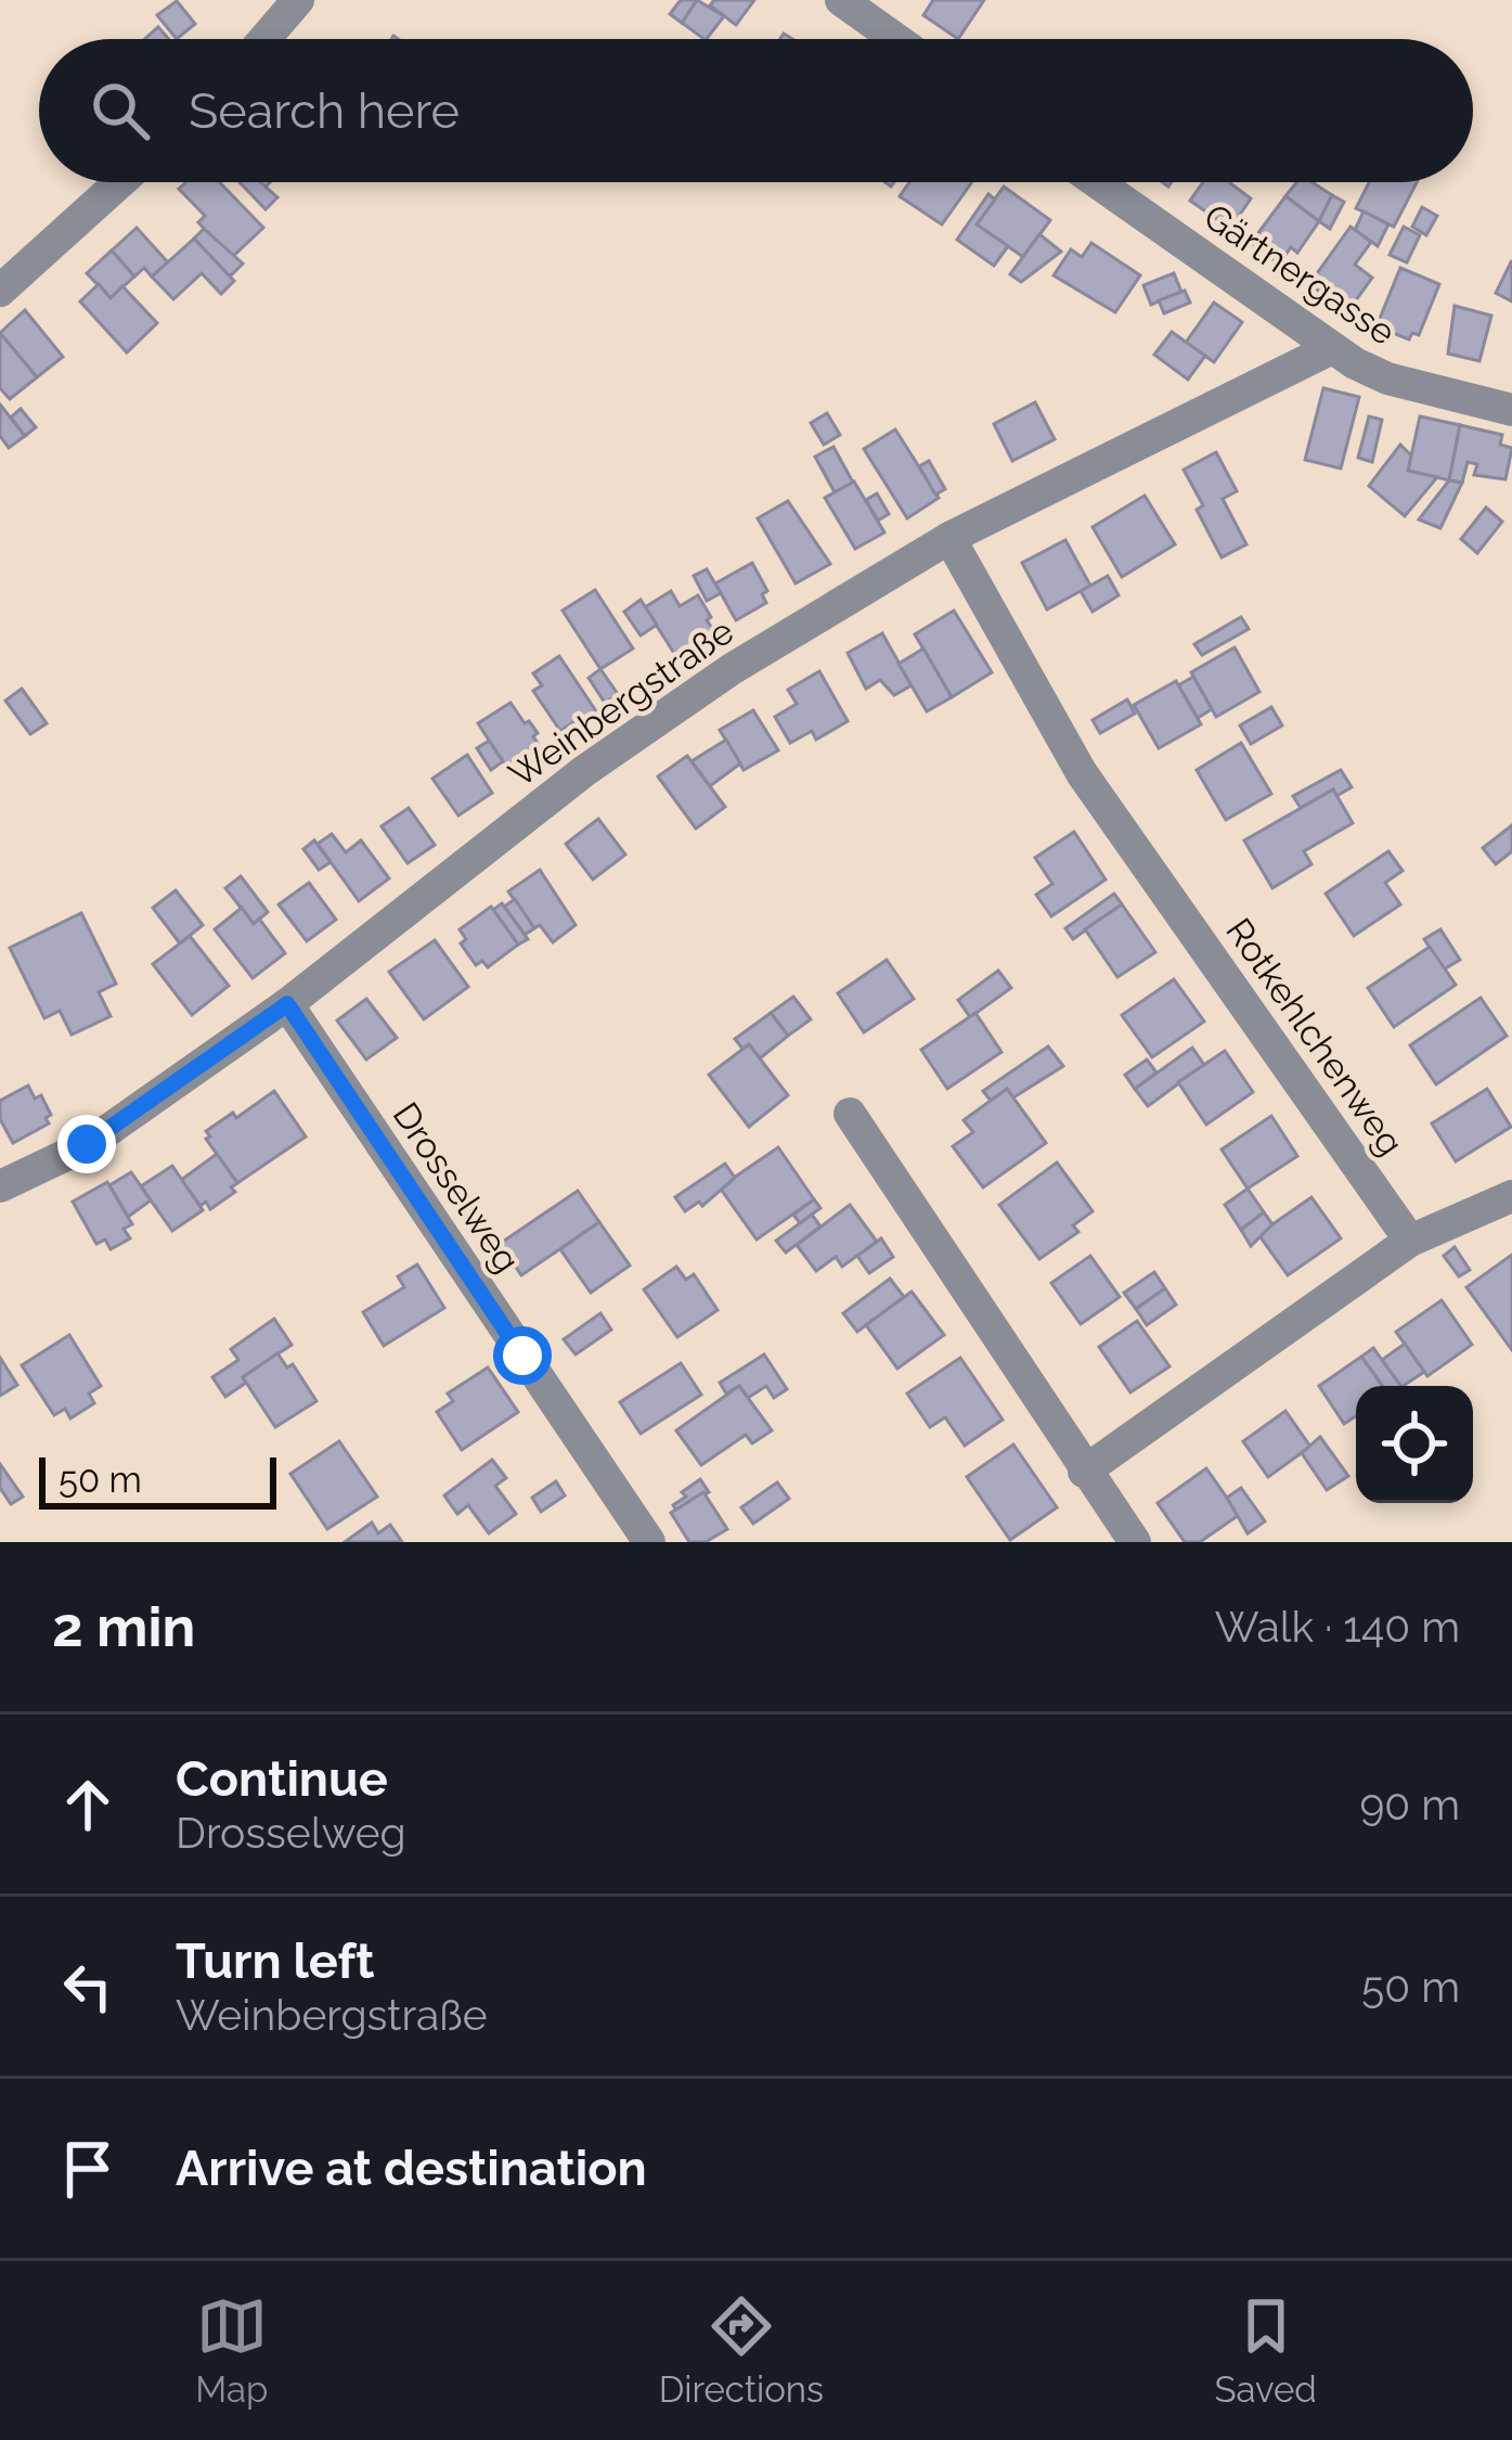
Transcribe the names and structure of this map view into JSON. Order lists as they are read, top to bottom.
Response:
{
  "streets": {
    "street": [
      "Gärtnergasse",
      "Weinbergstraße",
      "Rotkehlchenweg",
      "Drosselweg"
    ]
  },
  "crossings": [
    ["Gärtnergasse", "Weinbergstraße"],
    ["Weinbergstraße", "Rotkehlchenweg"],
    ["Weinbergstraße", "Drosselweg"]
  ],
  "scale_bar": "50 m",
  "page": {
    "search": "Search here",
    "scale": "50 m",
    "heading": ["2 min", "Walk · 140 m"],
    "list": [
      ["Continue", "Drosselweg", "90 m"],
      ["Turn left", "Weinbergstraße", "50 m"],
      "Arrive at destination"
    ],
    "nav": ["Map", "Directions", "Saved"]
  }
}
